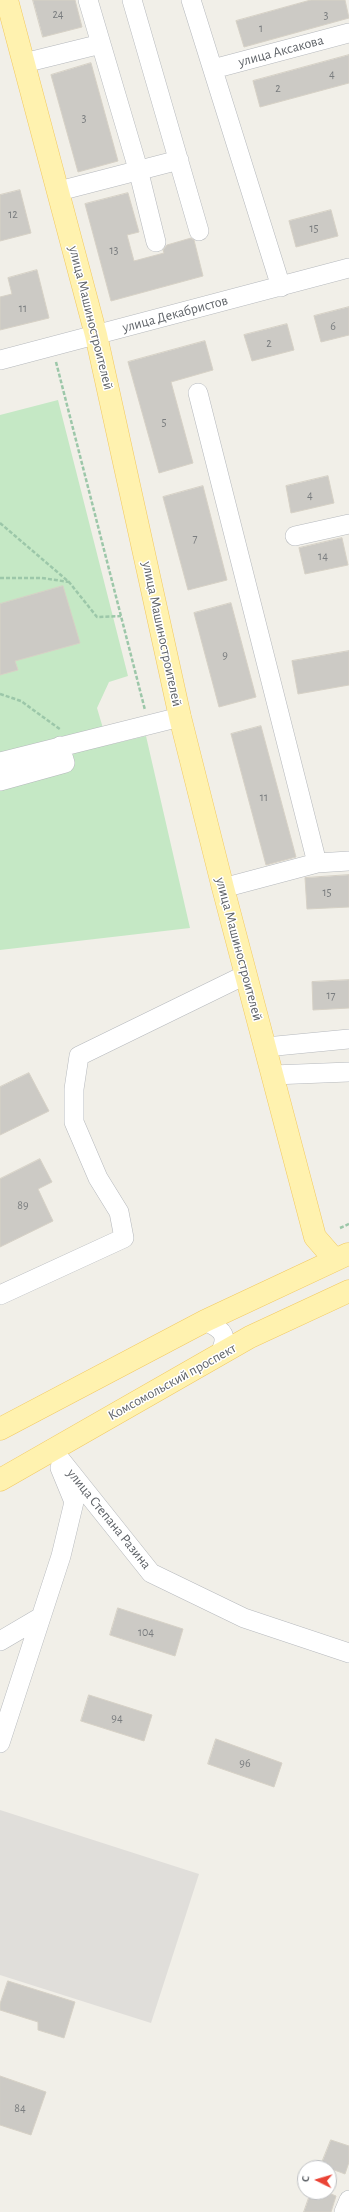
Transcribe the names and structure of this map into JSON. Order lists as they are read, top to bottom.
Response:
{
  "streets": {
    "main road": ["улица Машиностроителей", "Комсомольский проспект"],
    "street": ["улица Аксакова", "улица Декабристов", "улица Степана Разина"]
  },
  "crossings": [
    ["улица Декабристов", "улица Машиностроителей"],
    ["Комсомольский проспект", "улица Степана Разина"]
  ],
  "house_numbers": [
    "24",
    "3",
    "1",
    "4",
    "2",
    "3",
    "12",
    "15",
    "13",
    "11",
    "6",
    "2",
    "5",
    "4",
    "7",
    "14",
    "9",
    "11",
    "15",
    "17",
    "89",
    "104",
    "94",
    "96",
    "84"
  ],
  "north": "left"
}
